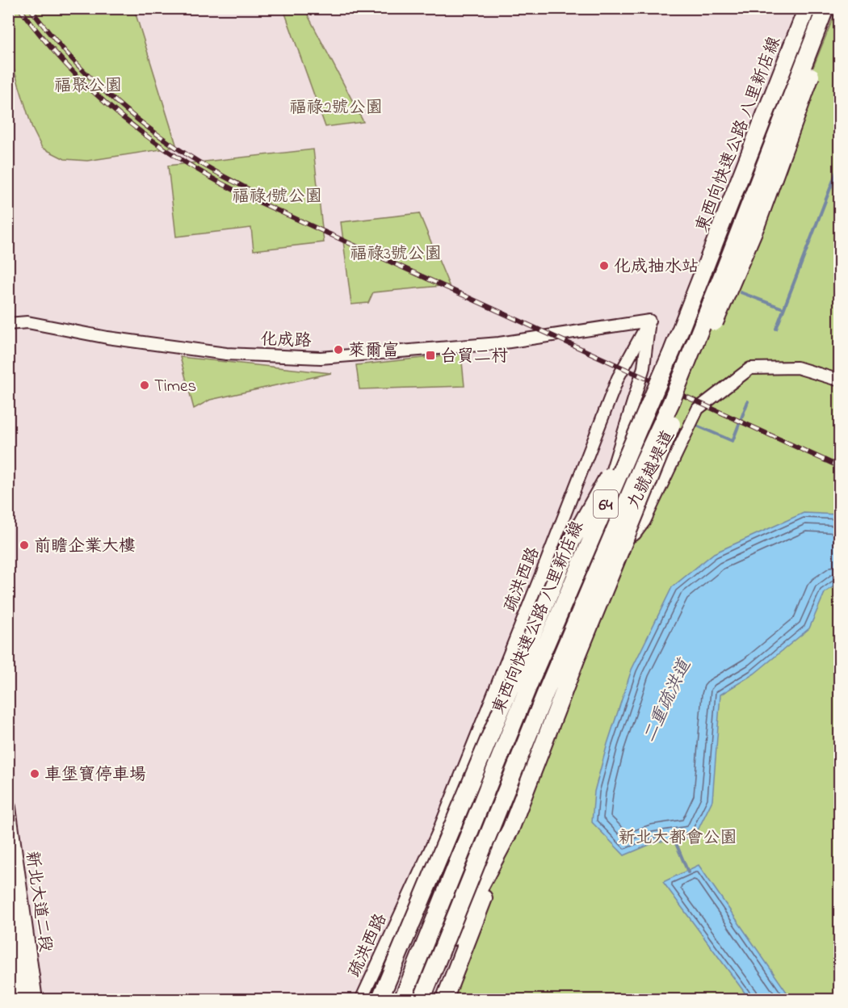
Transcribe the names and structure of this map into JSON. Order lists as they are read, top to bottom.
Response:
{
  "streets": {
    "highway": ["東西向快速公路 八里新店線", "64"],
    "main road": ["新北大道二段"],
    "street": ["化成路", "九號越堤道", "疏洪西路"]
  },
  "crossings": [
    ["化成路", "九號越堤道"],
    ["化成路", "疏洪西路"],
    ["九號越堤道", "疏洪西路"]
  ],
  "water": ["二重疏洪道"],
  "parks": [
    "福聚公園",
    "福祿2號公園",
    "福祿1號公園",
    "福祿3號公園",
    "新北大都會公園"
  ],
  "places": {
    "other": [
      "化成抽水站",
      "萊爾富",
      "Times",
      "前瞻企業大樓",
      "車堡寶停車場"
    ],
    "transit": ["台貿二村"]
  }
}
